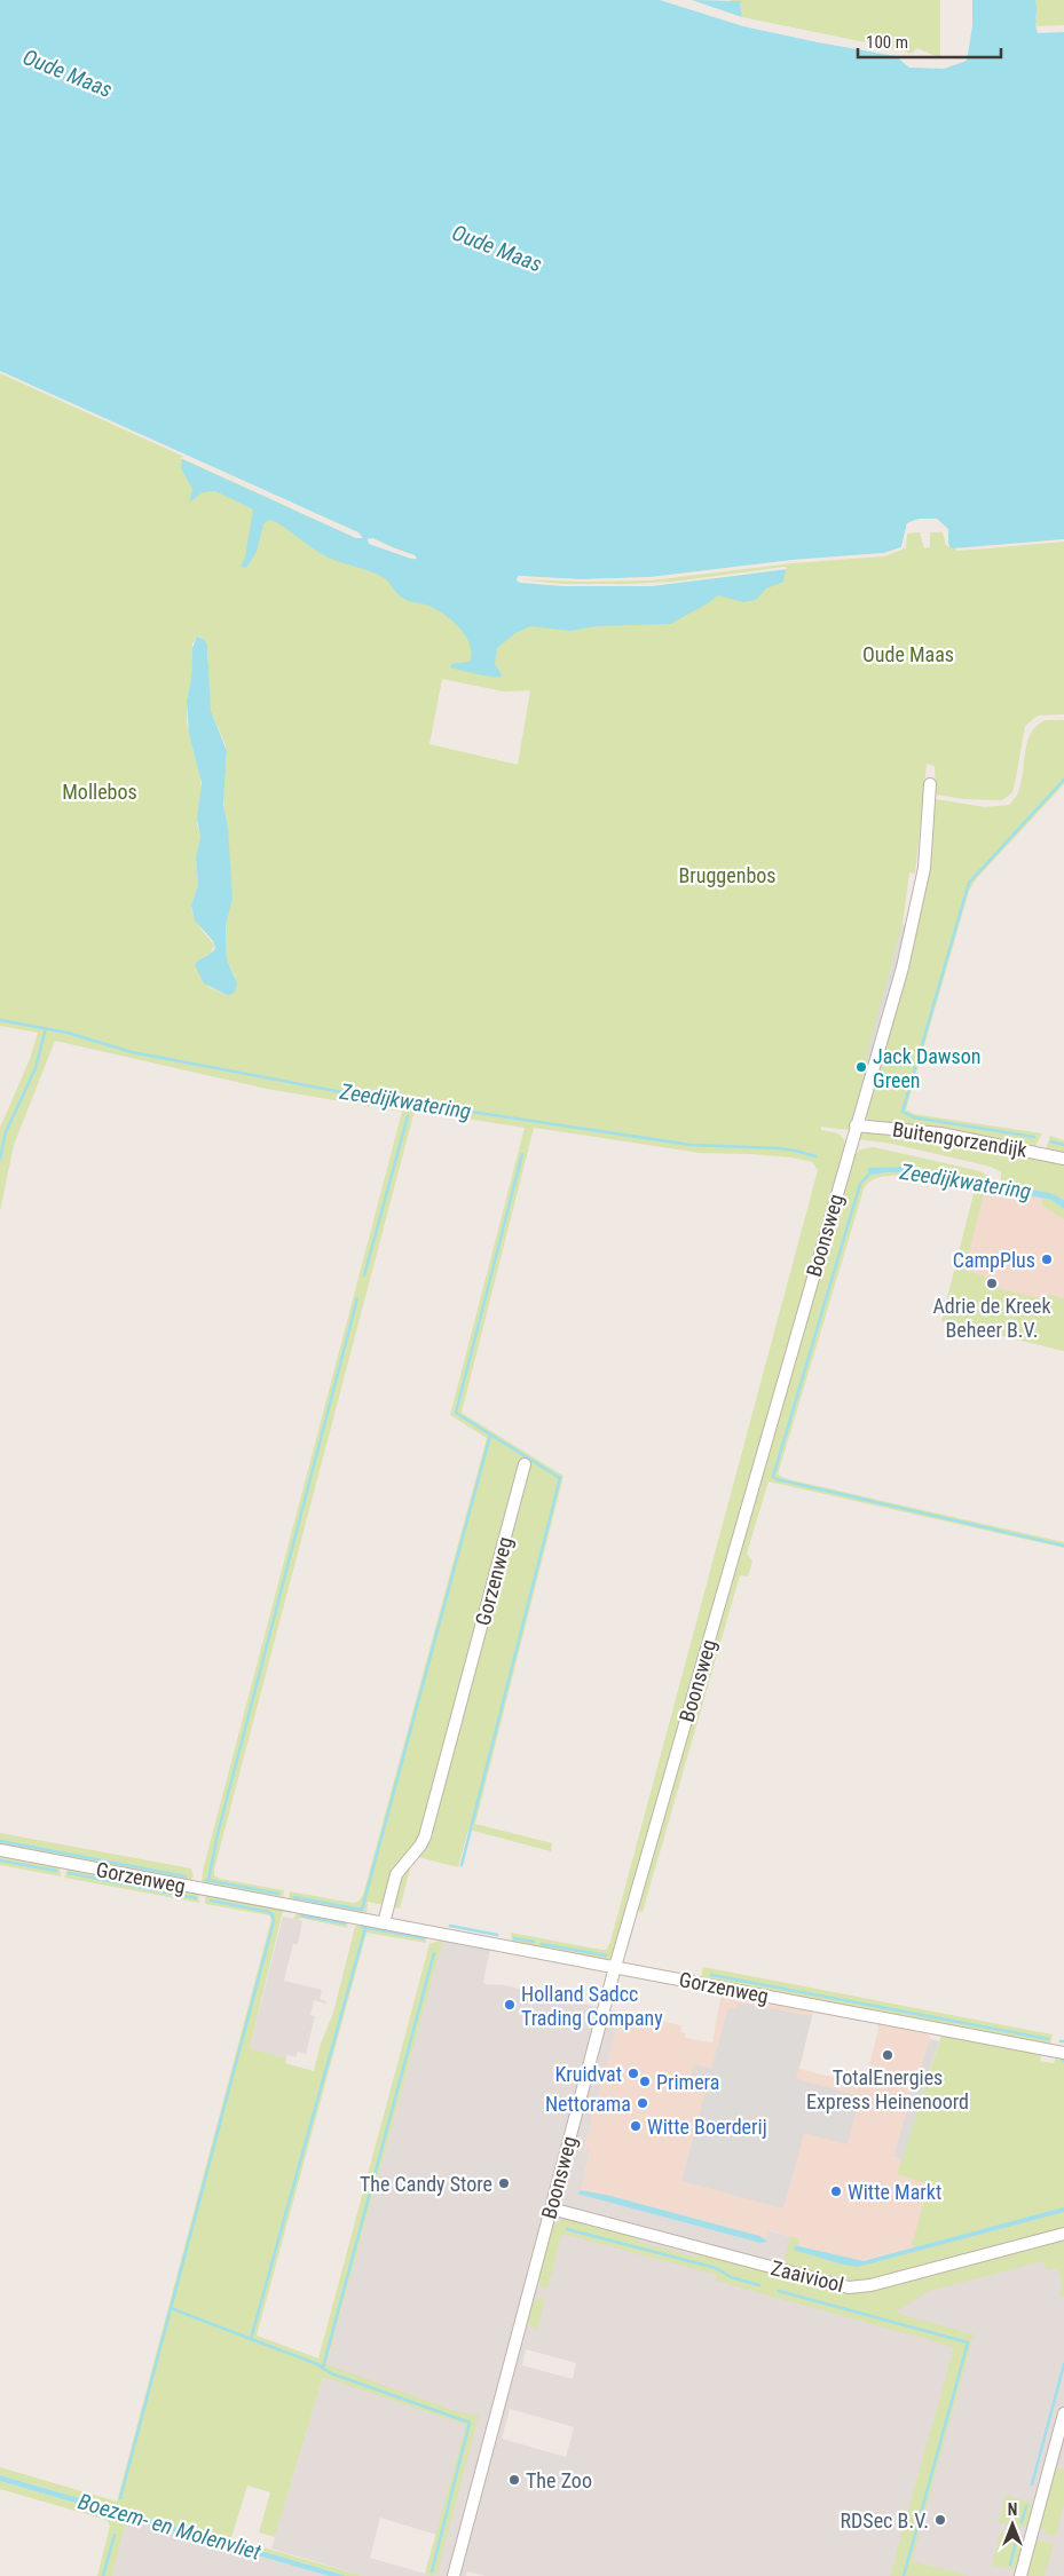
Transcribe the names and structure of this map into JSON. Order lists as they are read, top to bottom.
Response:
{
  "streets": {
    "street": [
      "Buitengorzendijk",
      "Boonsweg",
      "Gorzenweg",
      "Zaaiviool"
    ]
  },
  "crossings": [
    ["Buitengorzendijk", "Boonsweg"],
    ["Boonsweg", "Gorzenweg"],
    ["Boonsweg", "Zaaiviool"]
  ],
  "water": ["Oude Maas", "Zeedijkwatering", "Boezem- en Molenvliet"],
  "parks": ["Oude Maas", "Mollebos", "Bruggenbos"],
  "places": [
    "Jack Dawson Green",
    "CampPlus",
    "Adrie de Kreek Beheer B.V.",
    "Holland Sadcc Trading Company",
    "TotalEnergies Express Heinenoord",
    "Kruidvat",
    "Primera",
    "Nettorama",
    "Witte Boerderij",
    "The Candy Store",
    "Witte Markt",
    "The Zoo",
    "RDSec B.V."
  ],
  "scale_bar": "100 m",
  "north": "top"
}
